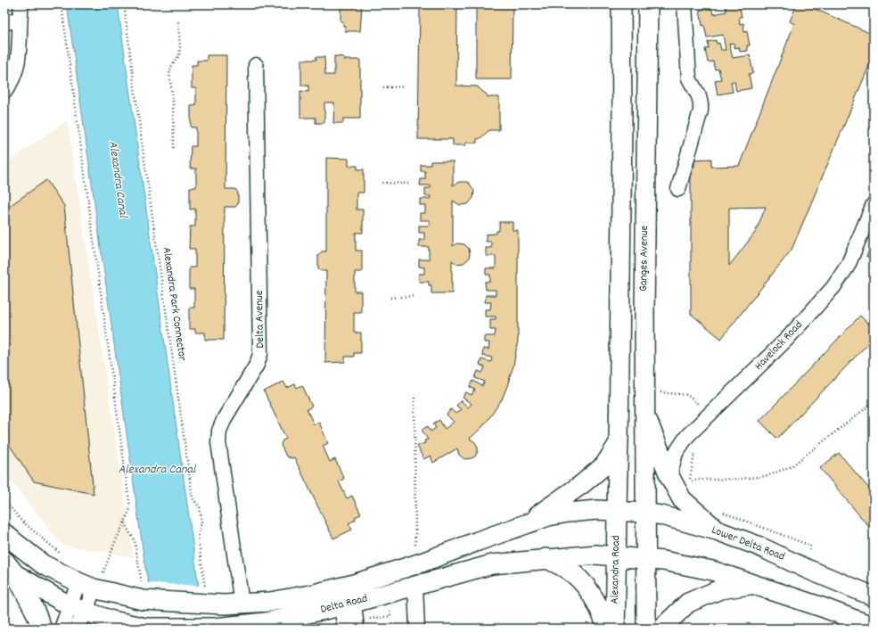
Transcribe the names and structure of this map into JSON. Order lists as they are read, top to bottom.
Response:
{
  "streets": {
    "main road": [
      "Ganges Avenue",
      "Lower Delta Road",
      "Alexandra Road",
      "Delta Road"
    ],
    "street": ["Delta Avenue", "Havelock Road"],
    "path": ["Alexandra Park Connector"]
  },
  "crossings": [
    ["Ganges Avenue", "Lower Delta Road"],
    ["Ganges Avenue", "Alexandra Road"],
    ["Ganges Avenue", "Delta Road"],
    ["Alexandra Park Connector", "Delta Avenue"],
    ["Alexandra Park Connector", "Delta Road"],
    ["Delta Avenue", "Delta Road"],
    ["Lower Delta Road", "Alexandra Road"],
    ["Lower Delta Road", "Delta Road"],
    ["Alexandra Road", "Delta Road"]
  ],
  "water": ["Alexandra Canal"]
}
